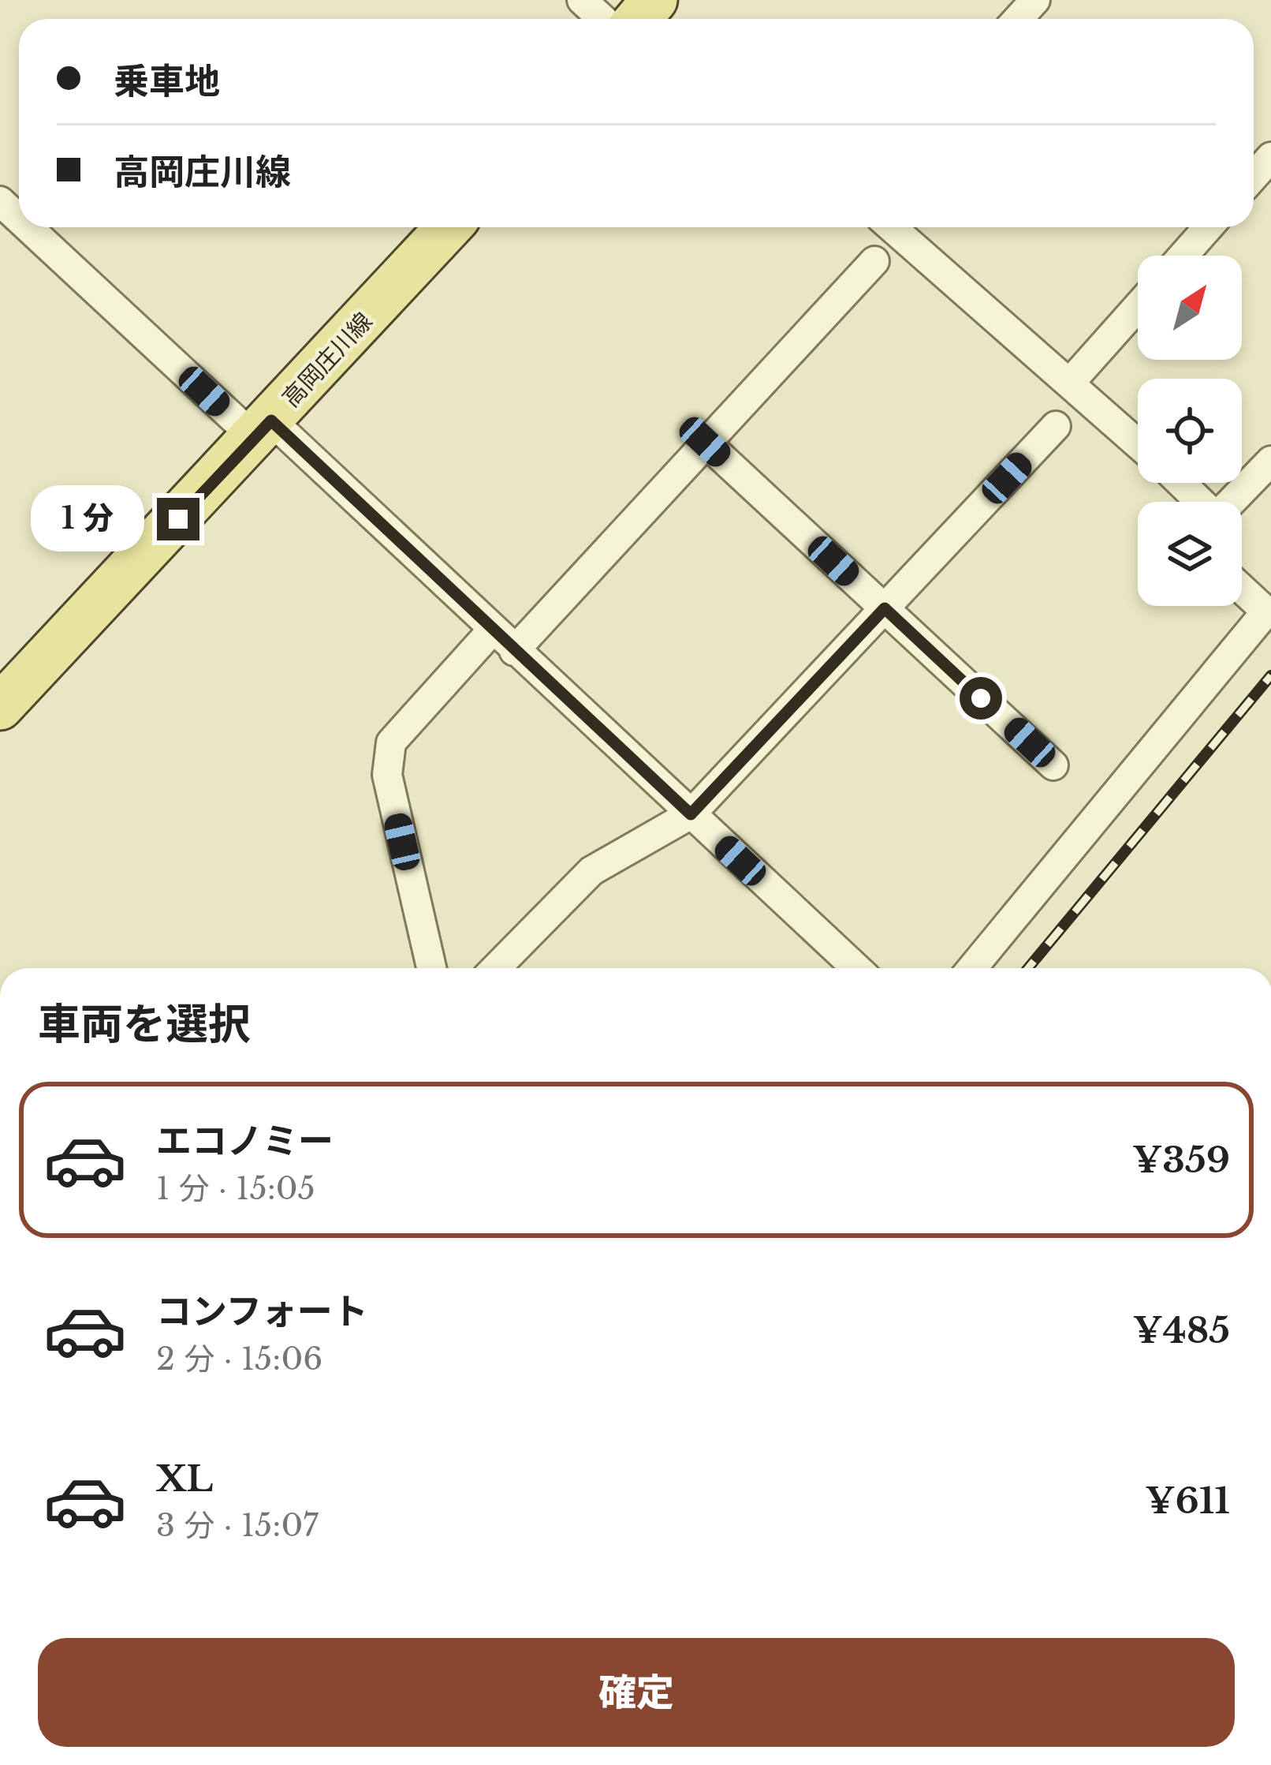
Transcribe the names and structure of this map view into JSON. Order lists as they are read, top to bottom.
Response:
{
  "streets": {
    "main road": ["高岡庄川線"]
  },
  "north": "top right",
  "page": {
    "banner": ["乗車地", "高岡庄川線"],
    "bubble": "1 分",
    "heading": "車両を選択",
    "list": [
      {
        "name": "エコノミー",
        "note": "1 分 · 15:05",
        "value": "¥359"
      },
      {
        "name": "コンフォート",
        "note": "2 分 · 15:06",
        "value": "¥485"
      },
      {
        "name": "XL",
        "note": "3 分 · 15:07",
        "value": "¥611"
      }
    ],
    "buttons": "確定"
  }
}
